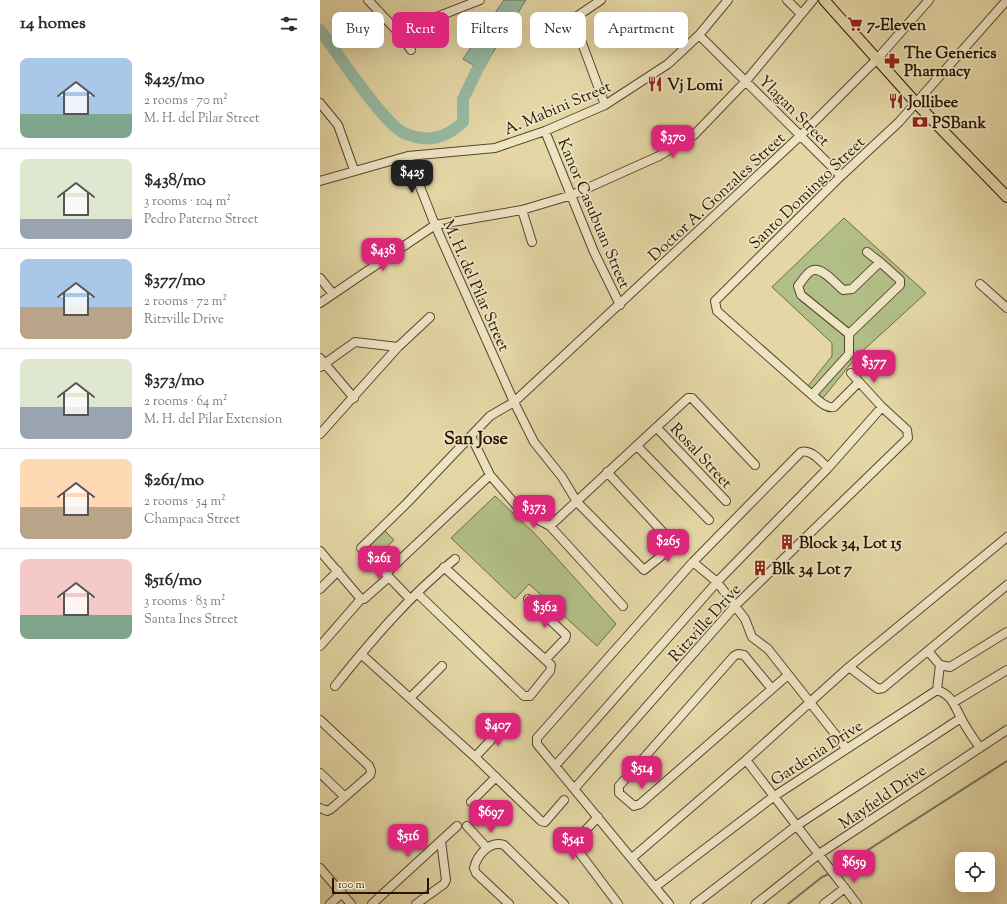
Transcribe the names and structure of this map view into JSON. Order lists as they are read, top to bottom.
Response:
{
  "streets": {
    "street": [
      "A. Mabini Street",
      "Ylagan Street",
      "Santo Domingo Street",
      "Doctor A. Gonzales Street",
      "Kanor Casubuan Street",
      "M. H. del Pilar Street",
      "Rosal Street",
      "Ritzville Drive",
      "Gardenia Drive",
      "Mayfield Drive"
    ]
  },
  "crossings": [
    ["A. Mabini Street", "Ylagan Street"],
    ["A. Mabini Street", "Kanor Casubuan Street"],
    ["A. Mabini Street", "M. H. del Pilar Street"],
    ["Ylagan Street", "Santo Domingo Street"],
    ["Ylagan Street", "Doctor A. Gonzales Street"],
    ["Doctor A. Gonzales Street", "Kanor Casubuan Street"],
    ["Doctor A. Gonzales Street", "M. H. del Pilar Street"]
  ],
  "districts": ["San Jose"],
  "places": {
    "supermarket": ["7-Eleven"],
    "pharmacy": ["The Generics Pharmacy"],
    "restaurant": ["Vj Lomi", "Jollibee"],
    "bank": ["PSBank"],
    "building": ["Block 34, Lot 15", "Blk 34 Lot 7"]
  },
  "scale_bar": "100 m",
  "page": {
    "heading": "14 homes",
    "chip": [
      "Buy",
      "Rent",
      "Filters",
      "New",
      "Apartment"
    ],
    "list": [
      {
        "name": "$425/mo",
        "note": "2 rooms · 70 m² · M. H. del Pilar Street"
      },
      {
        "name": "$438/mo",
        "note": "3 rooms · 104 m² · Pedro Paterno Street"
      },
      {
        "name": "$377/mo",
        "note": "2 rooms · 72 m² · Ritzville Drive"
      },
      {
        "name": "$373/mo",
        "note": "2 rooms · 64 m² · M. H. del Pilar Extension"
      },
      {
        "name": "$261/mo",
        "note": "2 rooms · 54 m² · Champaca Street"
      },
      {
        "name": "$516/mo",
        "note": "3 rooms · 83 m² · Santa Ines Street"
      }
    ],
    "price": [
      "$370",
      "$425",
      "$438",
      "$377",
      "$373",
      "$265",
      "$261",
      "$362",
      "$407",
      "$514",
      "$697",
      "$516",
      "$541",
      "$659"
    ],
    "scale": "100 m"
  }
}
